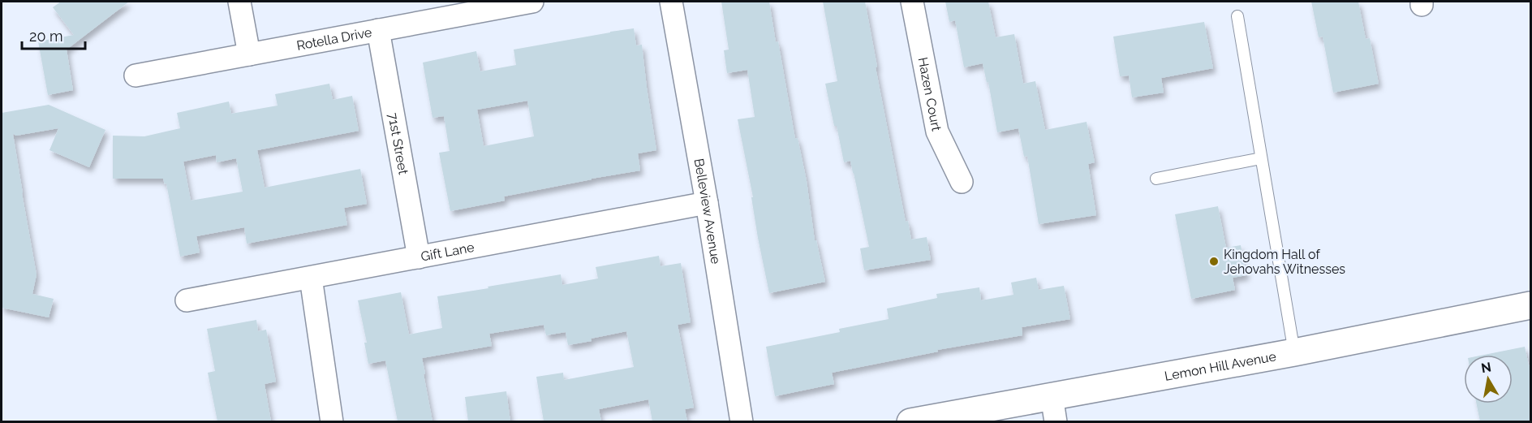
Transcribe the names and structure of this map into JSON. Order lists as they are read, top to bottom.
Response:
{
  "streets": {
    "street": [
      "Rotella Drive",
      "Hazen Court",
      "71st Street",
      "Belleview Avenue",
      "Gift Lane",
      "Lemon Hill Avenue"
    ]
  },
  "crossings": [
    ["Rotella Drive", "71st Street"],
    ["71st Street", "Gift Lane"],
    ["Belleview Avenue", "Gift Lane"]
  ],
  "places": ["Kingdom Hall of Jehovahs Witnesses"],
  "scale_bar": "20 m",
  "north": "top"
}
